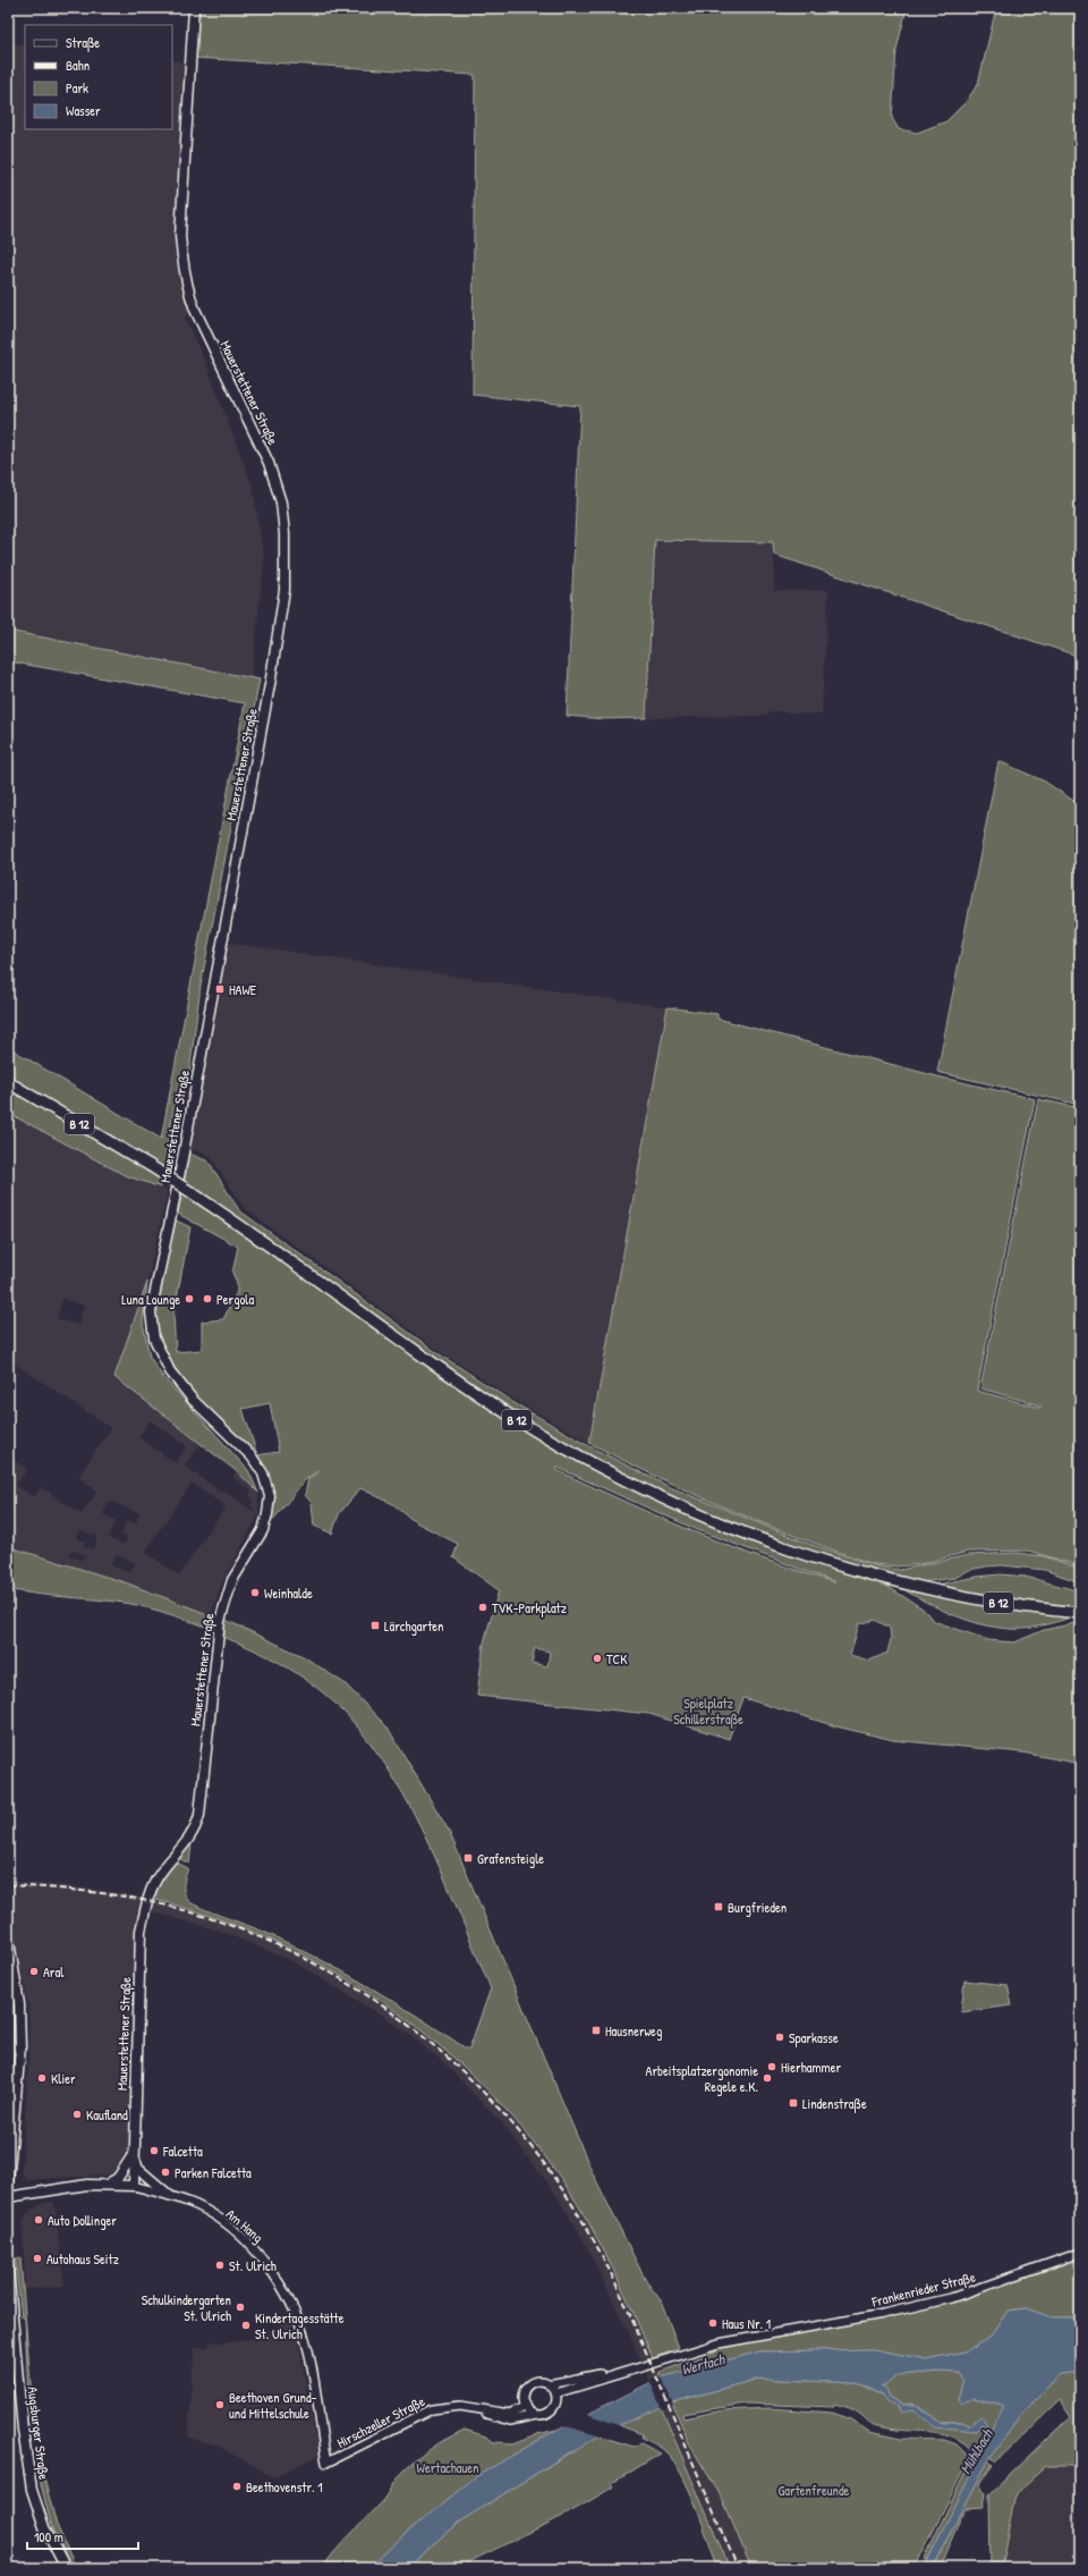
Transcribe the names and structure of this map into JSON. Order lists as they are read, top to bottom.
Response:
{
  "streets": {
    "main road": ["Mauerstettener Straße", "B 12", "Augsburger Straße"],
    "street": ["Am Hang", "Frankenrieder Straße", "Hirschzeller Straße"]
  },
  "crossings": [
    ["Mauerstettener Straße", "Am Hang"],
    ["Am Hang", "Hirschzeller Straße"]
  ],
  "water": ["Wertach", "Mühlbach"],
  "parks": ["Spielplatz Schillerstraße", "Wertachauen", "Gartenfreunde"],
  "places": {
    "transit": [
      "HAWE",
      "Lärchgarten",
      "Grafensteigle",
      "Burgfrieden",
      "Hausnerweg",
      "Lindenstraße"
    ],
    "other": [
      "Luna Lounge",
      "Pergola",
      "Weinhalde",
      "TVK-Parkplatz",
      "TCK",
      "Aral",
      "Sparkasse",
      "Hierhammer",
      "Klier",
      "Arbeitsplatzergonomie Regele e.K.",
      "Kaufland",
      "Falcetta",
      "Parken Falcetta",
      "Auto Dollinger",
      "Autohaus Seitz",
      "St. Ulrich",
      "Schulkindergarten St. Ulrich",
      "Haus Nr. 1",
      "Kindertagesstätte St. Ulrich",
      "Beethoven Grund- und Mittelschule",
      "Beethovenstr. 1"
    ]
  },
  "legend": [
    "Straße",
    "Bahn",
    "Park",
    "Wasser"
  ],
  "scale_bar": "100 m"
}
